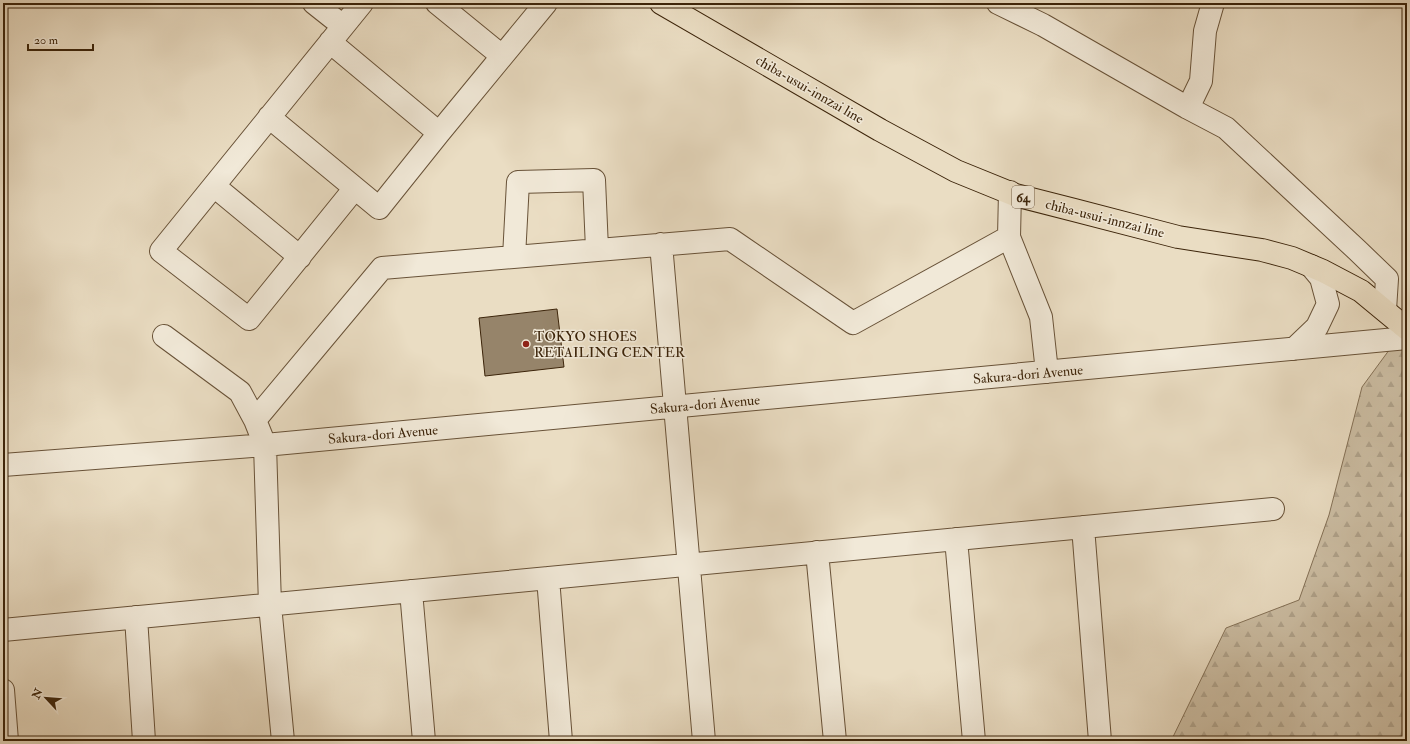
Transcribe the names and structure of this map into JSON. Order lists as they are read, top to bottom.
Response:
{
  "streets": {
    "main road": ["chiba-usui-innzai line", "64"],
    "street": ["Sakura-dori Avenue"]
  },
  "places": ["TOKYO SHOES RETAILING CENTER"],
  "scale_bar": "20 m",
  "north": "top left"
}
